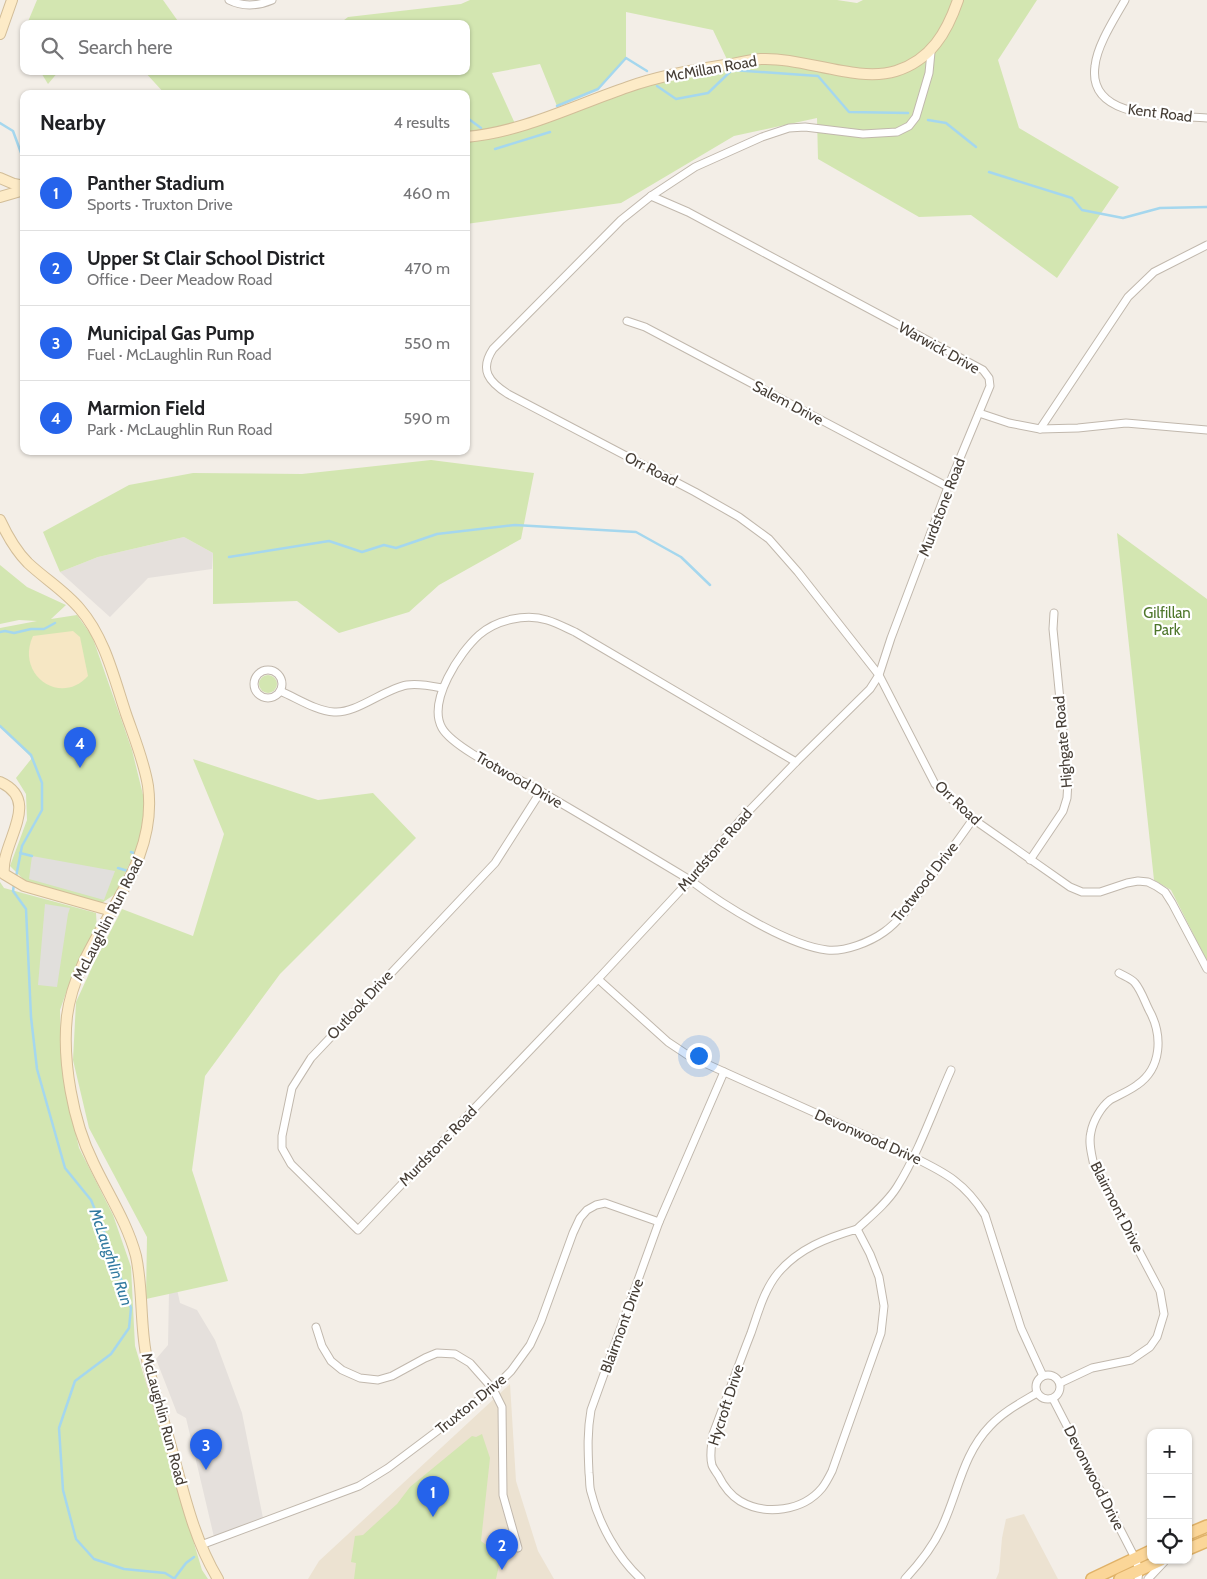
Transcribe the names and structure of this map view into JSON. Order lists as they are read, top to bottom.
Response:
{
  "streets": {
    "main road": ["McMillan Road", "McLaughlin Run Road"],
    "street": [
      "Kent Road",
      "Warwick Drive",
      "Salem Drive",
      "Orr Road",
      "Murdstone Road",
      "Highgate Road",
      "Trotwood Drive",
      "Outlook Drive",
      "Devonwood Drive",
      "Blairmont Drive",
      "Truxton Drive",
      "Hycroft Drive"
    ]
  },
  "crossings": [
    ["McMillan Road", "Orr Road"],
    ["Warwick Drive", "Orr Road"],
    ["Warwick Drive", "Murdstone Road"],
    ["Salem Drive", "Murdstone Road"],
    ["Orr Road", "Murdstone Road"],
    ["Orr Road", "Highgate Road"],
    ["Orr Road", "Trotwood Drive"],
    ["Murdstone Road", "Trotwood Drive"],
    ["Murdstone Road", "Outlook Drive"],
    ["Murdstone Road", "Devonwood Drive"],
    ["Trotwood Drive", "Outlook Drive"],
    ["McLaughlin Run Road", "Truxton Drive"],
    ["Devonwood Drive", "Blairmont Drive"],
    ["Devonwood Drive", "Hycroft Drive"],
    ["Blairmont Drive", "Truxton Drive"]
  ],
  "water": ["McLaughlin Run"],
  "parks": ["Gilfillan Park"],
  "page": {
    "search": "Search here",
    "heading": ["Nearby", "4 results"],
    "list": [
      {
        "mark": "1",
        "name": "Panther Stadium",
        "note": "Sports · Truxton Drive",
        "value": "460 m"
      },
      {
        "mark": "2",
        "name": "Upper St Clair School District",
        "note": "Office · Deer Meadow Road",
        "value": "470 m"
      },
      {
        "mark": "3",
        "name": "Municipal Gas Pump",
        "note": "Fuel · McLaughlin Run Road",
        "value": "550 m"
      },
      {
        "mark": "4",
        "name": "Marmion Field",
        "note": "Park · McLaughlin Run Road",
        "value": "590 m"
      }
    ],
    "pins": [
      "4",
      "3",
      "1",
      "2"
    ],
    "map_buttons": ["+", "−"]
  }
}
